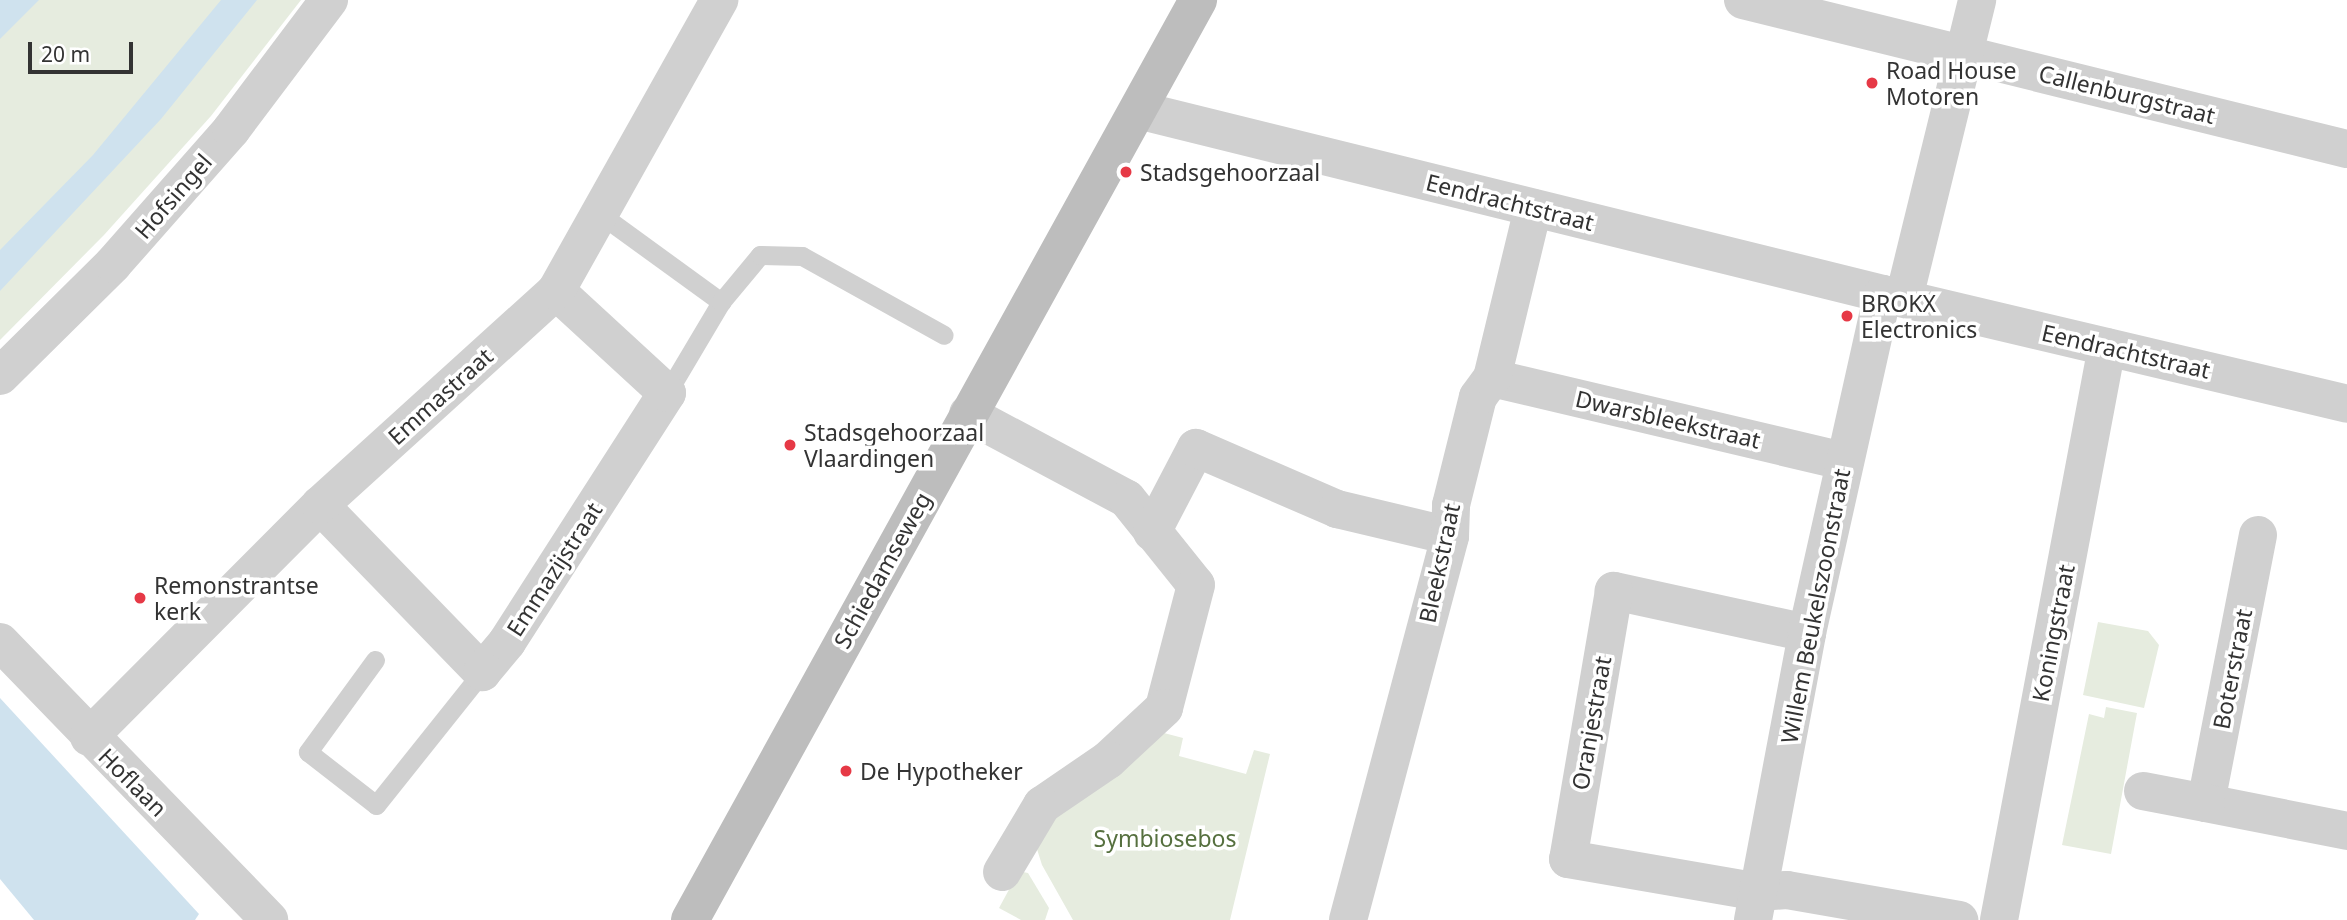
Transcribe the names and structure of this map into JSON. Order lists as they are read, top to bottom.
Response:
{
  "streets": {
    "street": [
      "Callenburgstraat",
      "Hofsingel",
      "Eendrachtstraat",
      "Emmastraat",
      "Dwarsbleekstraat",
      "Bleekstraat",
      "Emmazijstraat",
      "Schiedamseweg",
      "Willem Beukelszoonstraat",
      "Koningstraat",
      "Boterstraat",
      "Oranjestraat",
      "Hoflaan"
    ]
  },
  "crossings": [
    ["Callenburgstraat", "Willem Beukelszoonstraat"],
    ["Eendrachtstraat", "Bleekstraat"],
    ["Eendrachtstraat", "Schiedamseweg"],
    ["Eendrachtstraat", "Willem Beukelszoonstraat"],
    ["Eendrachtstraat", "Koningstraat"],
    ["Emmastraat", "Hoflaan"],
    ["Dwarsbleekstraat", "Bleekstraat"],
    ["Dwarsbleekstraat", "Willem Beukelszoonstraat"],
    ["Willem Beukelszoonstraat", "Oranjestraat"]
  ],
  "parks": ["Symbiosebos"],
  "places": [
    "Road House Motoren",
    "Stadsgehoorzaal",
    "BROKX Electronics",
    "Stadsgehoorzaal Vlaardingen",
    "Remonstrantse kerk",
    "De Hypotheker"
  ],
  "scale_bar": "20 m"
}
